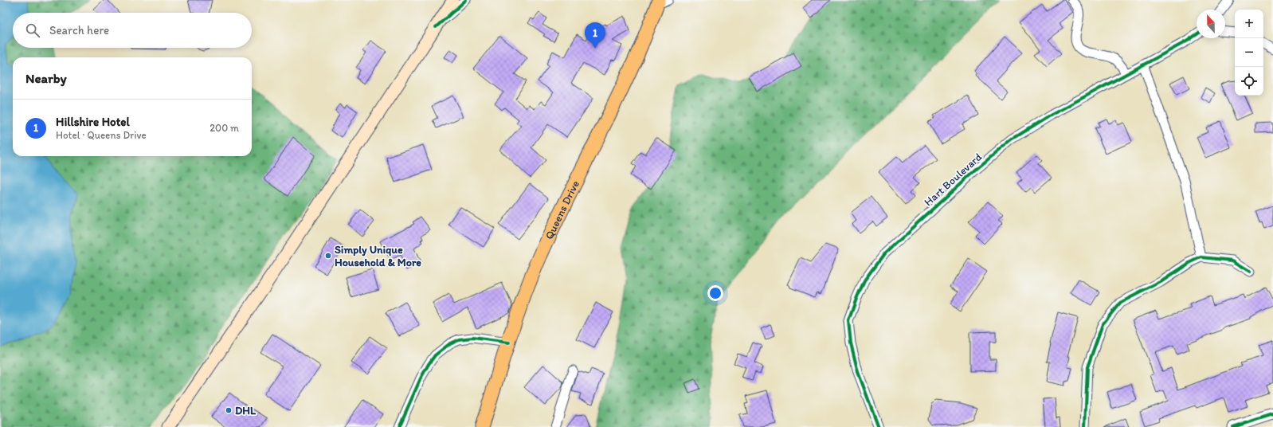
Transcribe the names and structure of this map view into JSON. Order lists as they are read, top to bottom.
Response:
{
  "streets": {
    "main road": ["Queens Drive"],
    "street": ["Hart Boulevard"]
  },
  "places": ["Simply Unique Household & More", "DHL"],
  "north": "top",
  "page": {
    "map_buttons": ["+", "−"],
    "search": "Search here",
    "pins": "1",
    "heading": "Nearby",
    "list": [
      {
        "mark": "1",
        "name": "Hillshire Hotel",
        "note": "Hotel · Queens Drive",
        "value": "200 m"
      }
    ]
  }
}
